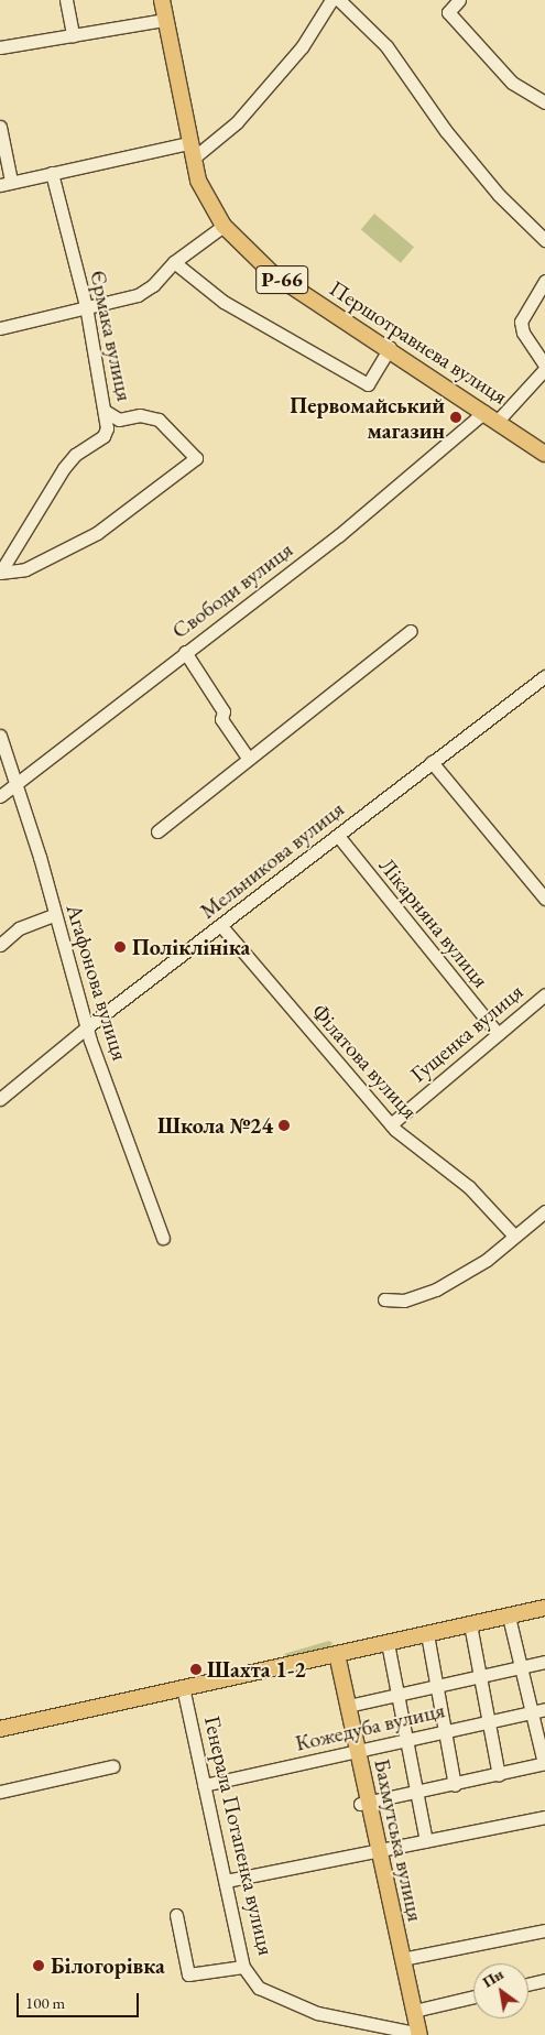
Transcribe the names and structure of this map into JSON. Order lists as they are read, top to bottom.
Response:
{
  "streets": {
    "main road": ["Р-66", "Першотравнева вулиця", "Бахмутська вулиця"],
    "street": [
      "Єрмака вулиця",
      "Свободи вулиця",
      "Мельникова вулиця",
      "Лікарняна вулиця",
      "Агафонова вулиця",
      "Гущенка вулиця",
      "Філатова вулиця",
      "Кожедуба вулиця",
      "Генерала Потапенка вулиця"
    ]
  },
  "crossings": [
    ["Першотравнева вулиця", "Свободи вулиця"],
    ["Свободи вулиця", "Агафонова вулиця"],
    ["Мельникова вулиця", "Лікарняна вулиця"],
    ["Мельникова вулиця", "Агафонова вулиця"],
    ["Мельникова вулиця", "Філатова вулиця"],
    ["Лікарняна вулиця", "Гущенка вулиця"],
    ["Гущенка вулиця", "Філатова вулиця"],
    ["Кожедуба вулиця", "Генерала Потапенка вулиця"],
    ["Кожедуба вулиця", "Бахмутська вулиця"],
    ["Генерала Потапенка вулиця", "Бахмутська вулиця"]
  ],
  "places": [
    "Первомайський магазин",
    "Поліклініка",
    "Школа №24",
    "Шахта 1-2",
    "Білогорівка"
  ],
  "scale_bar": "100 m",
  "north": "top left"
}
